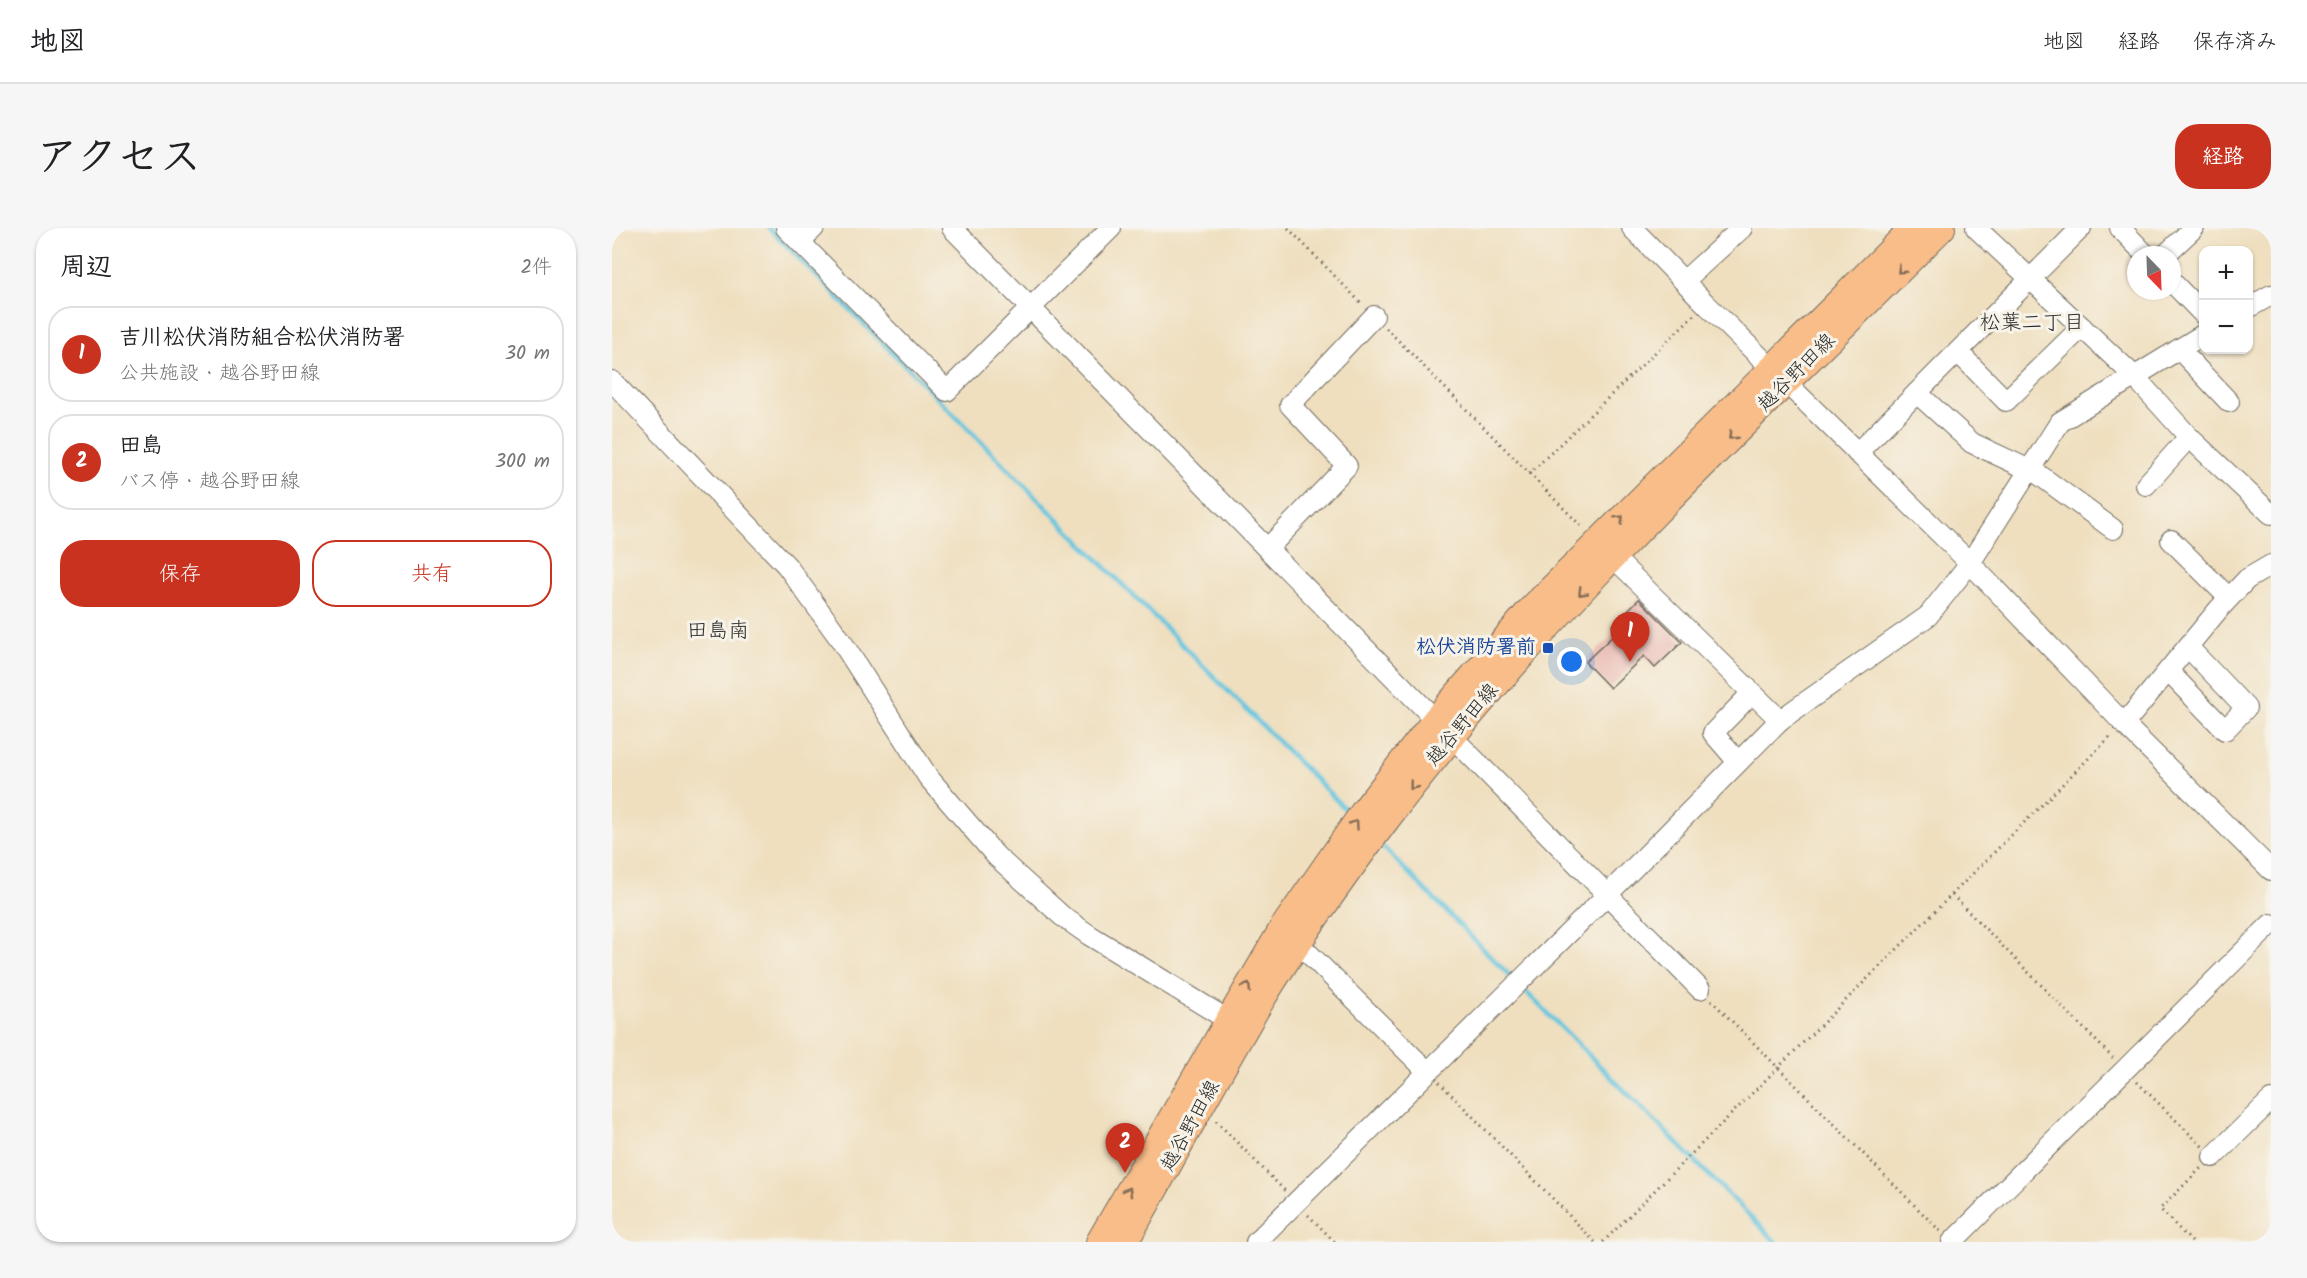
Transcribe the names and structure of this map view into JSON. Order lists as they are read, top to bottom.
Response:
{
  "streets": {
    "main road": ["越谷野田線"]
  },
  "districts": ["松葉二丁目", "田島南"],
  "places": {
    "transit": ["松伏消防署前"]
  },
  "north": "bottom right",
  "page": {
    "header": "地図",
    "nav": ["地図", "経路", "保存済み"],
    "title": "アクセス",
    "buttons": [
      "経路",
      ["保存", "共有"]
    ],
    "heading": ["周辺", "2件"],
    "map_buttons": ["+", "−"],
    "list": [
      {
        "mark": "1",
        "name": "吉川松伏消防組合松伏消防署",
        "note": "公共施設 · 越谷野田線",
        "value": "30 m"
      },
      {
        "mark": "2",
        "name": "田島",
        "note": "バス停 · 越谷野田線",
        "value": "300 m"
      }
    ],
    "pins": ["1", "2"]
  }
}
